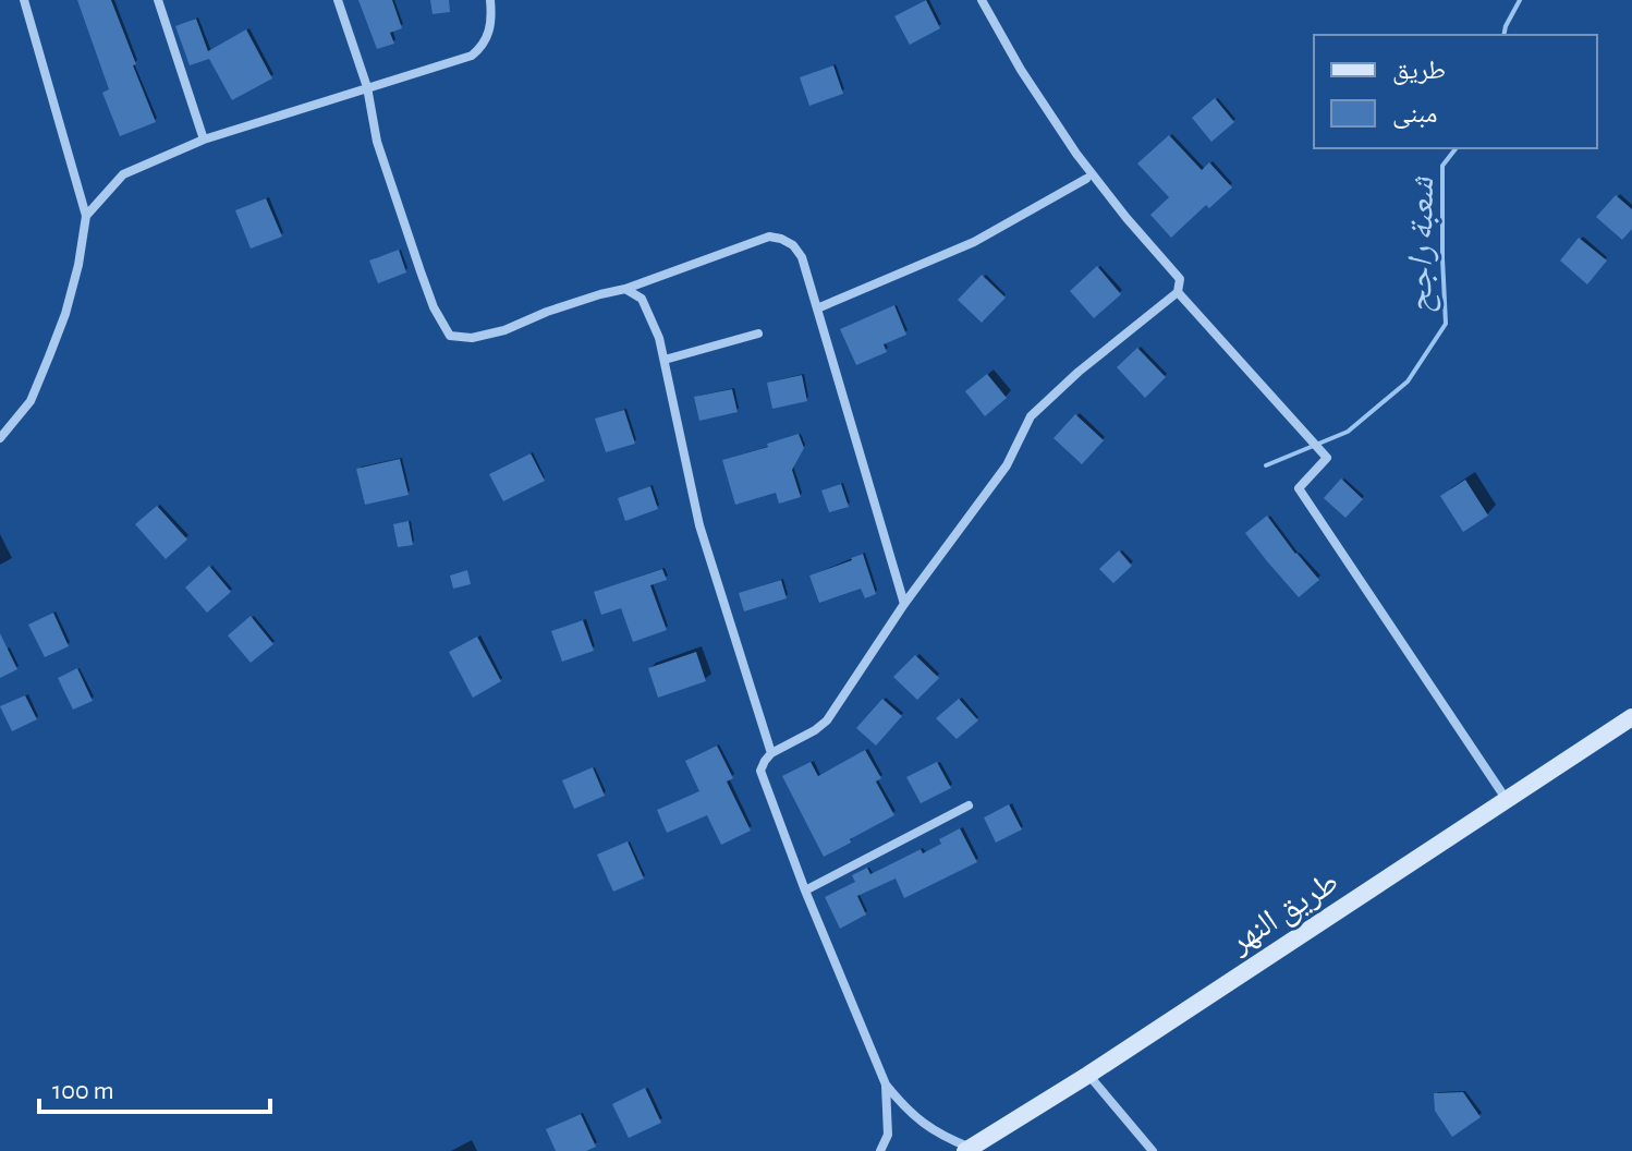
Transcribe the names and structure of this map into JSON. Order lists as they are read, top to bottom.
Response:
{
  "streets": {
    "main road": ["طريق النهر"]
  },
  "water": ["شعبة راجح"],
  "legend": ["طريق", "مبنى"],
  "scale_bar": "100 m"
}
